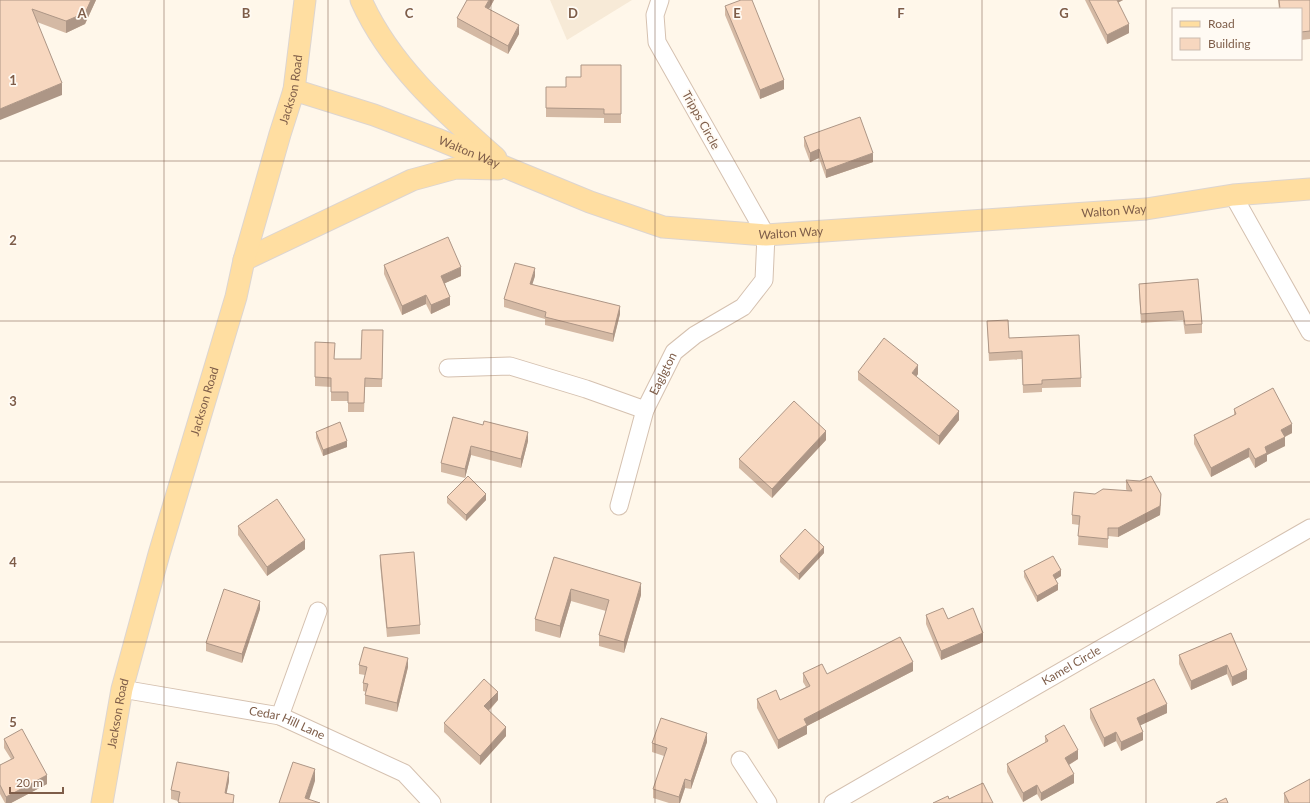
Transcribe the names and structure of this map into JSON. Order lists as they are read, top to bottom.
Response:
{
  "streets": {
    "main road": ["Jackson Road", "Walton Way"],
    "street": [
      "Tripps Circle",
      "Eaglgton",
      "Kamel Circle",
      "Cedar Hill Lane"
    ]
  },
  "crossings": [
    ["Jackson Road", "Walton Way"],
    ["Jackson Road", "Cedar Hill Lane"],
    ["Tripps Circle", "Walton Way"],
    ["Tripps Circle", "Eaglgton"],
    ["Walton Way", "Eaglgton"]
  ],
  "legend": ["Road", "Building"],
  "scale_bar": "20 m",
  "grid": {
    "columns": [
      "A",
      "B",
      "C",
      "D",
      "E",
      "F",
      "G"
    ],
    "rows": [
      "1",
      "2",
      "3",
      "4",
      "5"
    ]
  }
}
